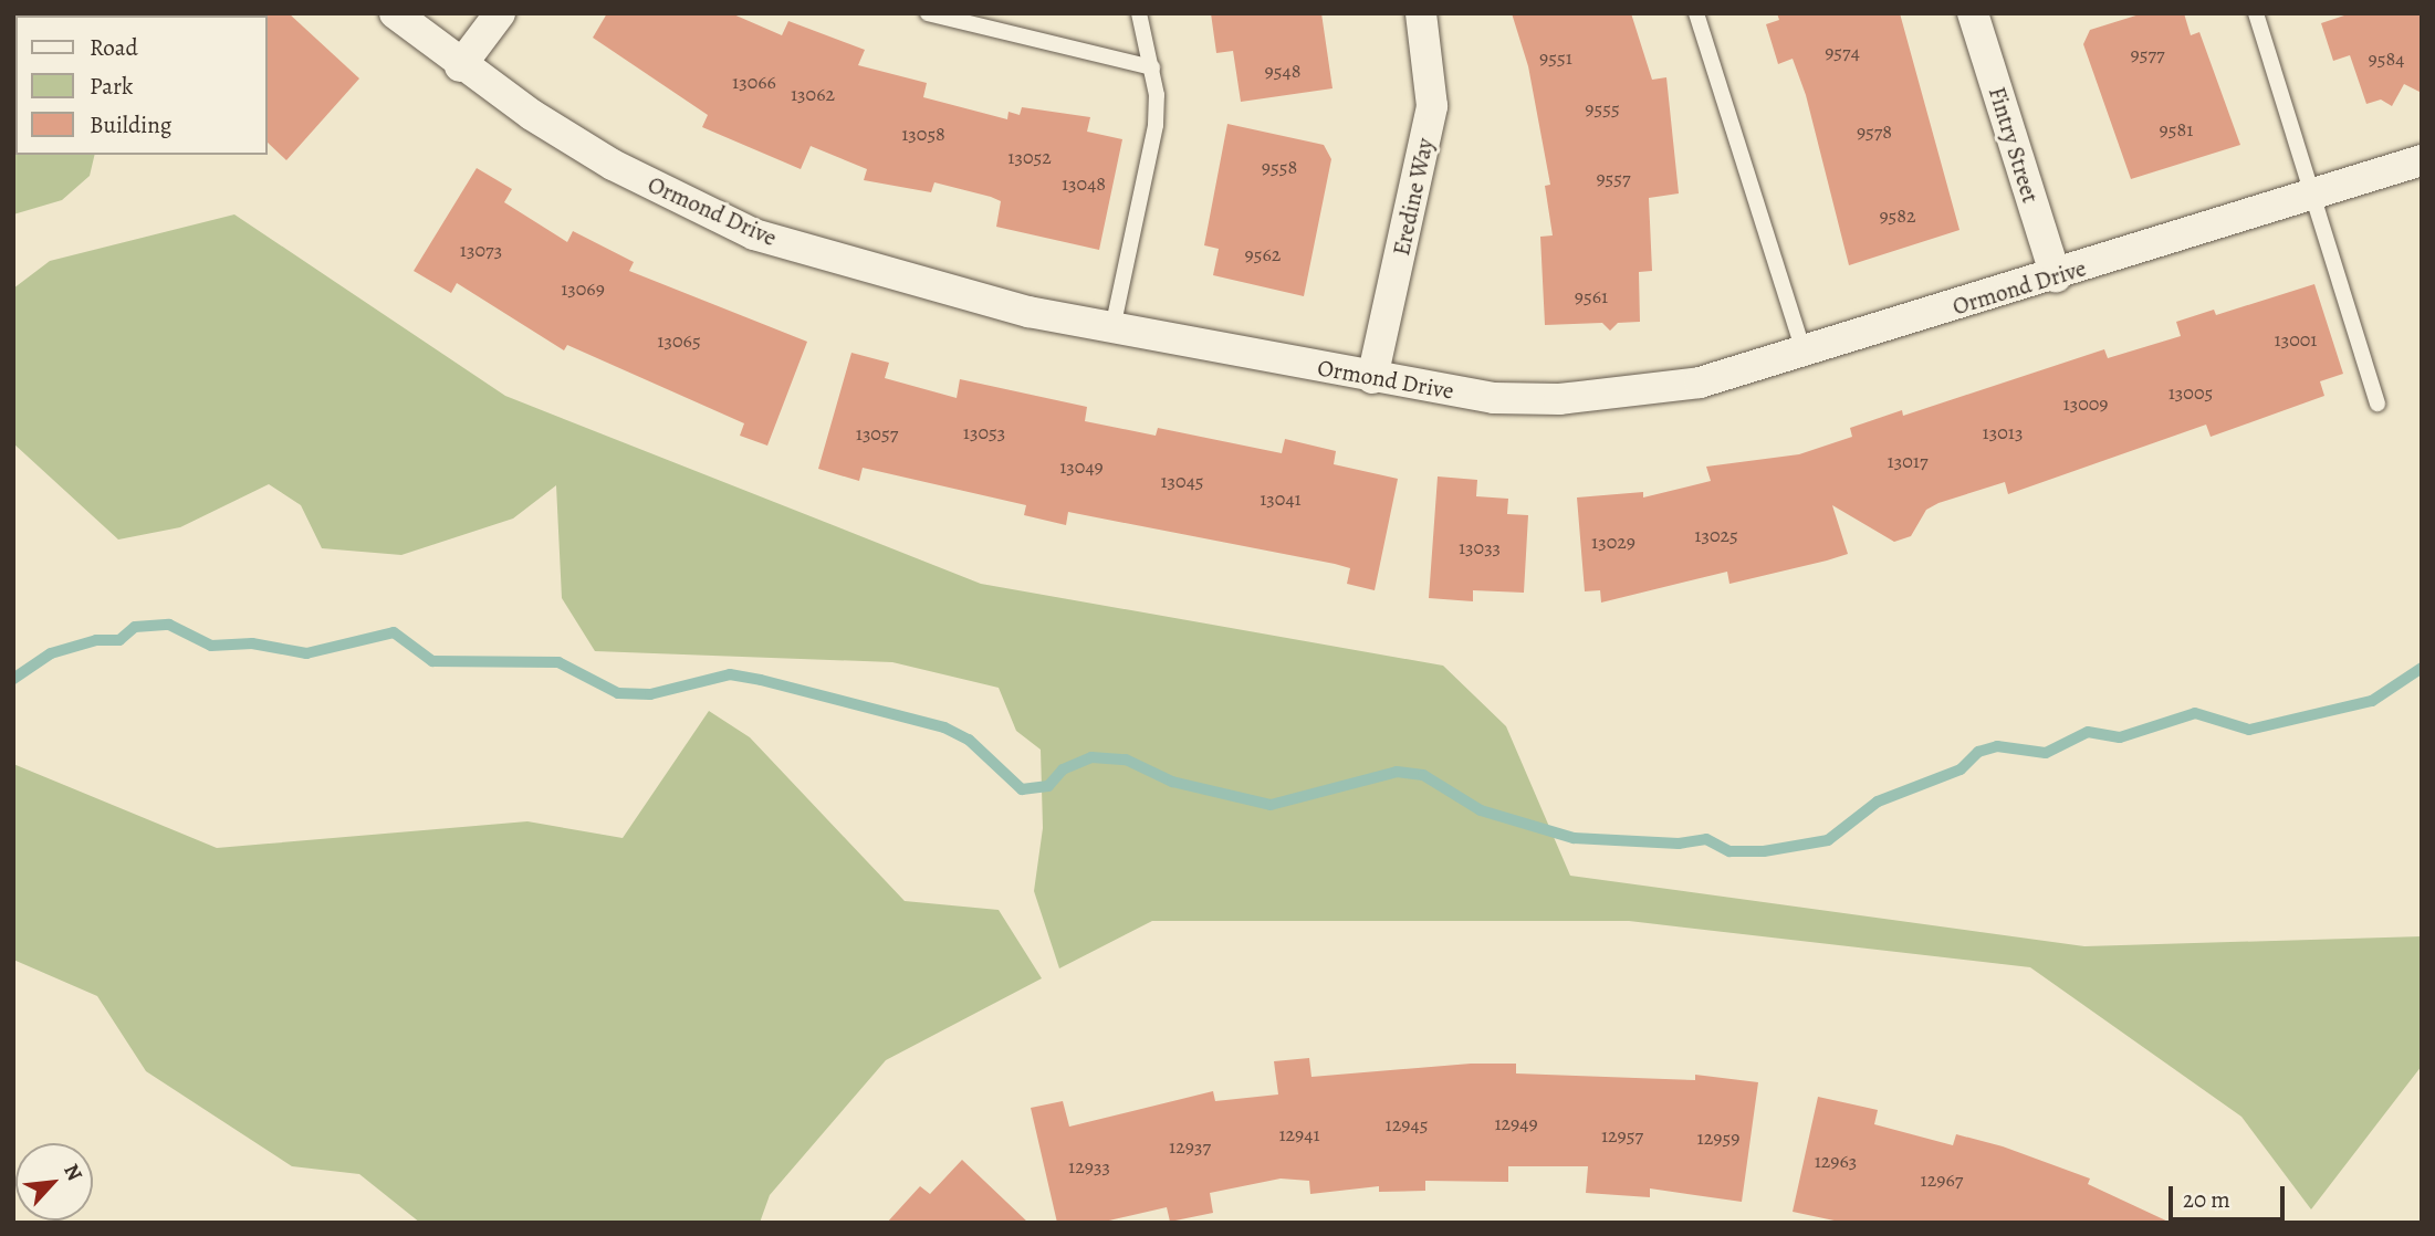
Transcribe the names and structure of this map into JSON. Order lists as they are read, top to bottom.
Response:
{
  "streets": {
    "street": ["Fintry Street", "Eredine Way", "Ormond Drive"]
  },
  "crossings": [
    ["Fintry Street", "Ormond Drive"],
    ["Eredine Way", "Ormond Drive"]
  ],
  "house_numbers": [
    "9574",
    "9577",
    "9551",
    "9584",
    "9548",
    "13066",
    "13062",
    "9555",
    "9581",
    "9578",
    "13058",
    "13052",
    "9558",
    "9557",
    "13048",
    "9582",
    "13073",
    "9562",
    "13069",
    "9561",
    "13001",
    "13065",
    "13005",
    "13009",
    "13053",
    "13013",
    "13057",
    "13017",
    "13049",
    "13045",
    "13041",
    "13025",
    "13029",
    "13033",
    "12949",
    "12945",
    "12941",
    "12957",
    "12959",
    "12937",
    "12963",
    "12933",
    "12967"
  ],
  "legend": ["Road", "Park", "Building"],
  "scale_bar": "20 m",
  "north": "top right"
}
